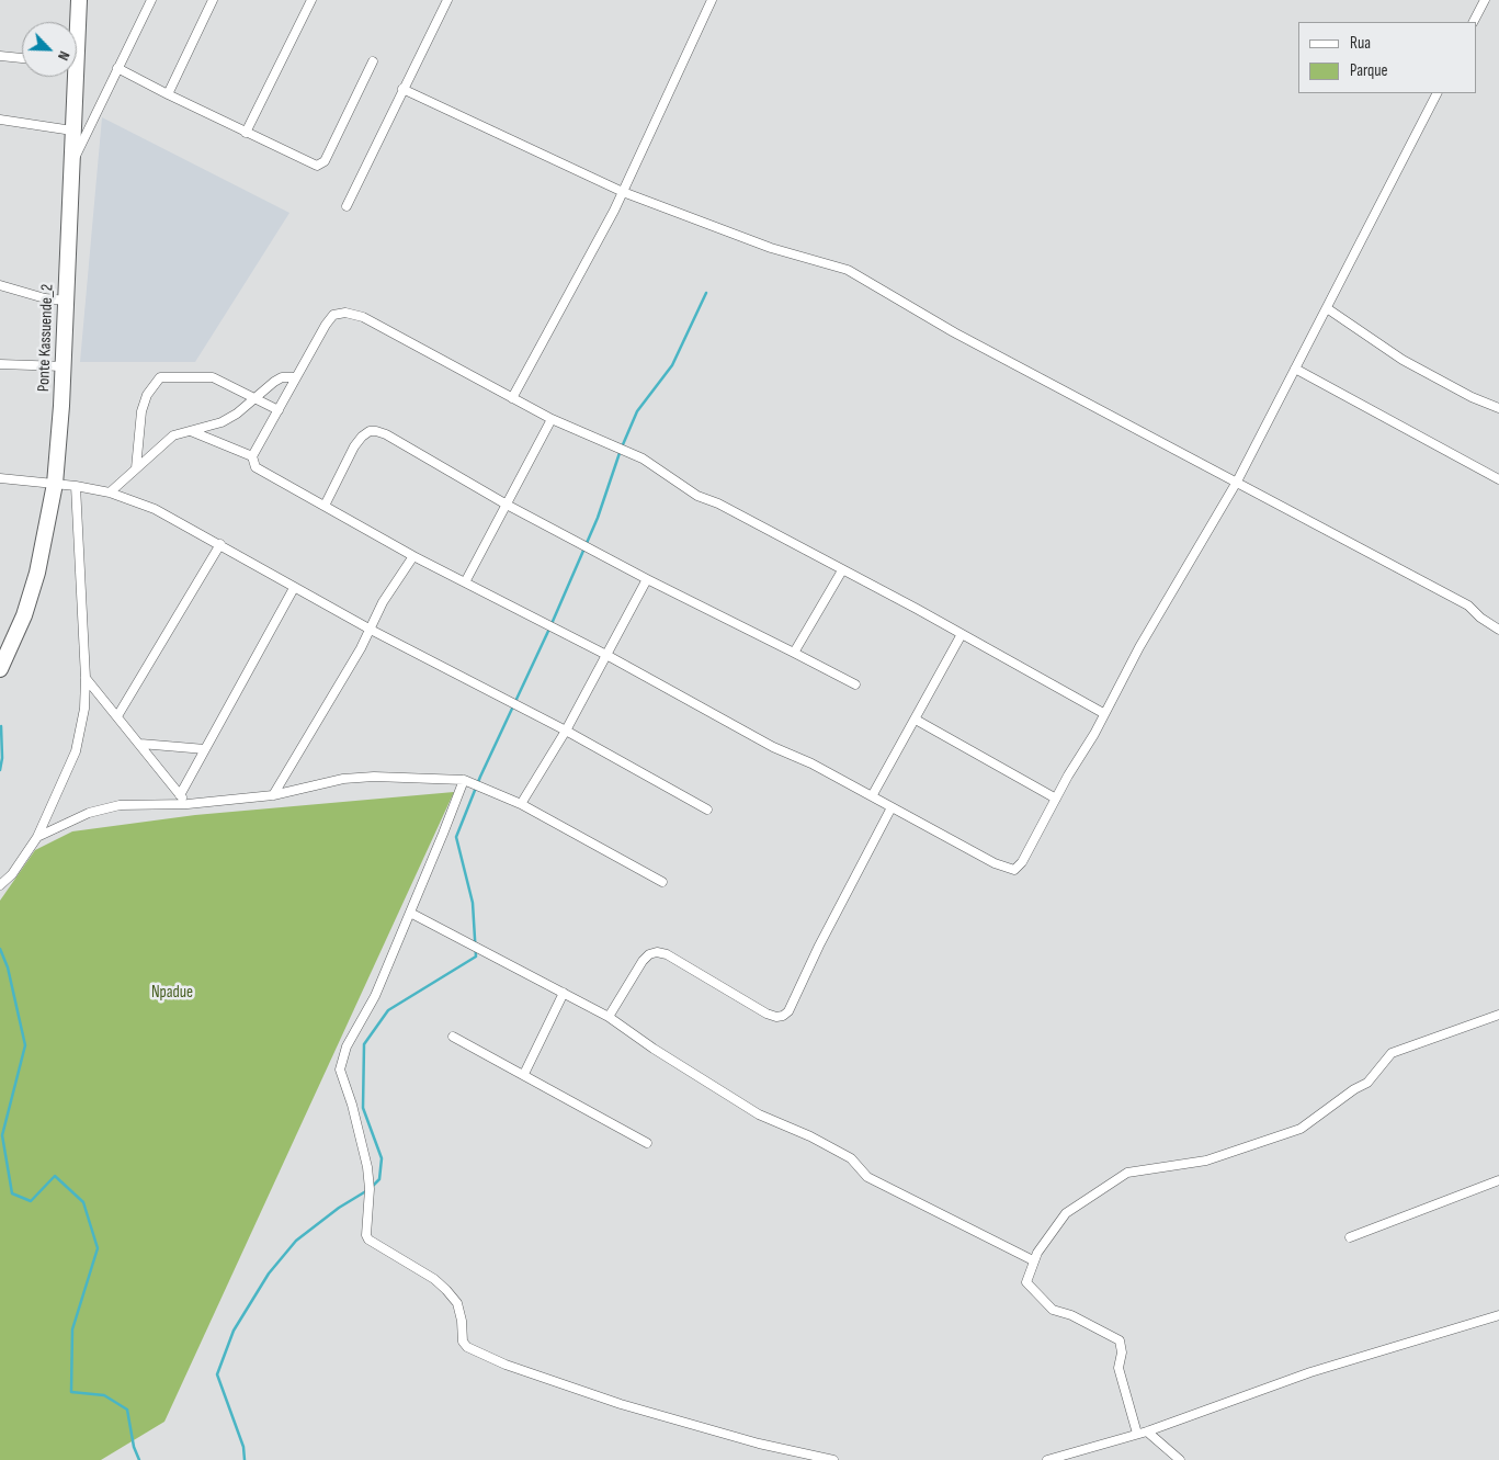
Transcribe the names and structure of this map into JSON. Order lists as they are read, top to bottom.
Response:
{
  "streets": {
    "highway": ["Ponte Kassuende_2"]
  },
  "parks": ["Npadue"],
  "legend": ["Rua", "Parque"],
  "north": "bottom right"
}
